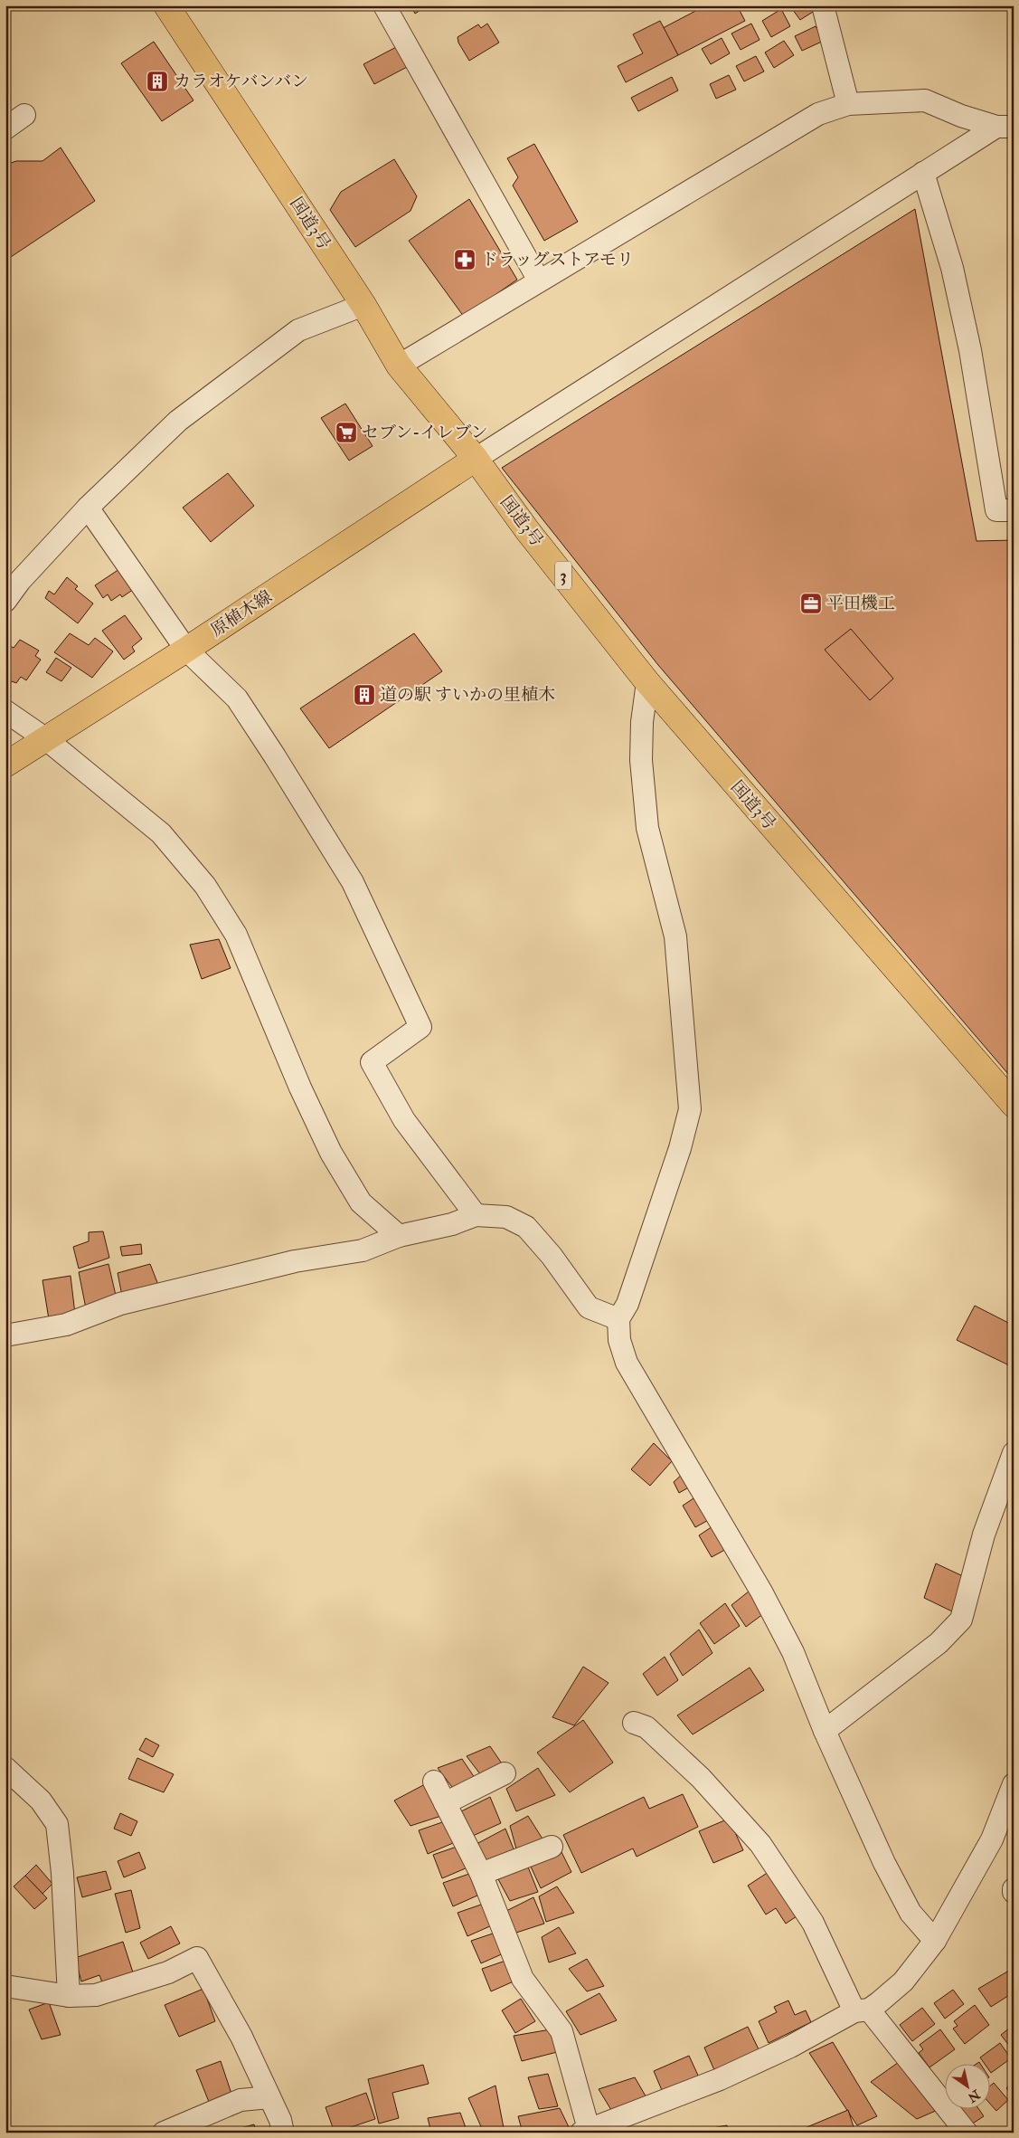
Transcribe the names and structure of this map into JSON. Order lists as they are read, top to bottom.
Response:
{
  "streets": {
    "main road": ["国道3号", "3", "原植木線"]
  },
  "crossings": [
    ["国道3号", "原植木線"]
  ],
  "places": {
    "building": ["カラオケバンバン", "道の駅 すいかの里植木"],
    "pharmacy": ["ドラッグストアモリ"],
    "supermarket": ["セブン-イレブン"],
    "office": ["平田機工"]
  },
  "north": "bottom right"
}
